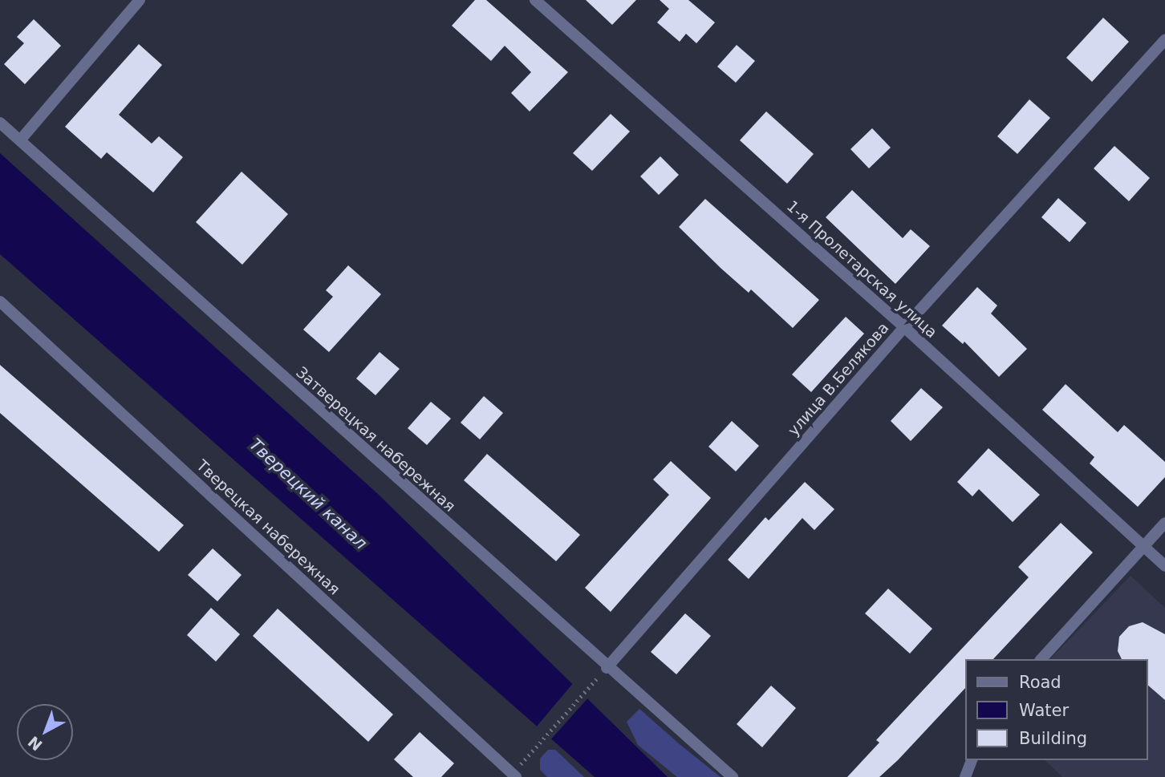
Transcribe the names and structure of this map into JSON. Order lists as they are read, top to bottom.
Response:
{
  "streets": {
    "street": [
      "1-я Пролетарская улица",
      "улица В.Белякова",
      "Затверецкая набережная",
      "Тверецкая набережная"
    ]
  },
  "crossings": [
    ["1-я Пролетарская улица", "улица В.Белякова"],
    ["улица В.Белякова", "Затверецкая набережная"]
  ],
  "water": ["Тверецкий канал"],
  "legend": ["Road", "Water", "Building"],
  "north": "bottom left"
}
